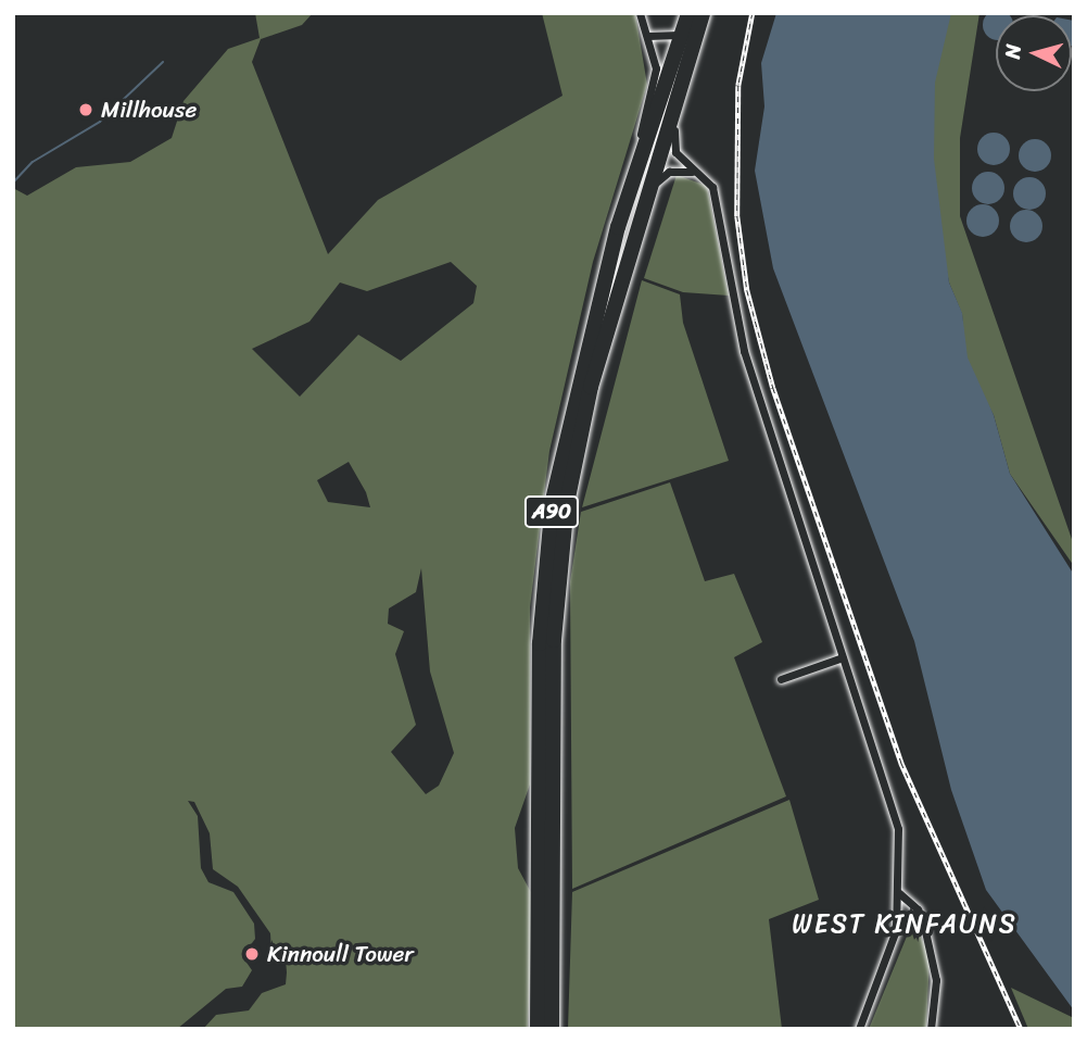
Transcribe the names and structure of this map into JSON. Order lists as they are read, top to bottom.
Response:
{
  "streets": {
    "highway": ["A90"]
  },
  "districts": ["WEST KINFAUNS"],
  "places": ["Millhouse", "Kinnoull Tower"],
  "north": "left"
}
